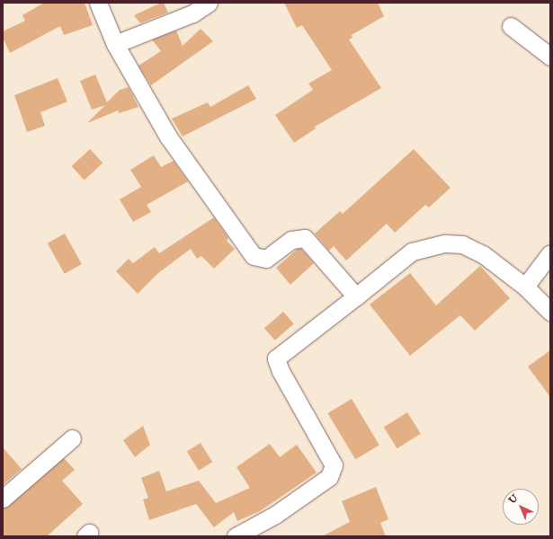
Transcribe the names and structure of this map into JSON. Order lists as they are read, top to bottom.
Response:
{
  "north": "top left"
}
